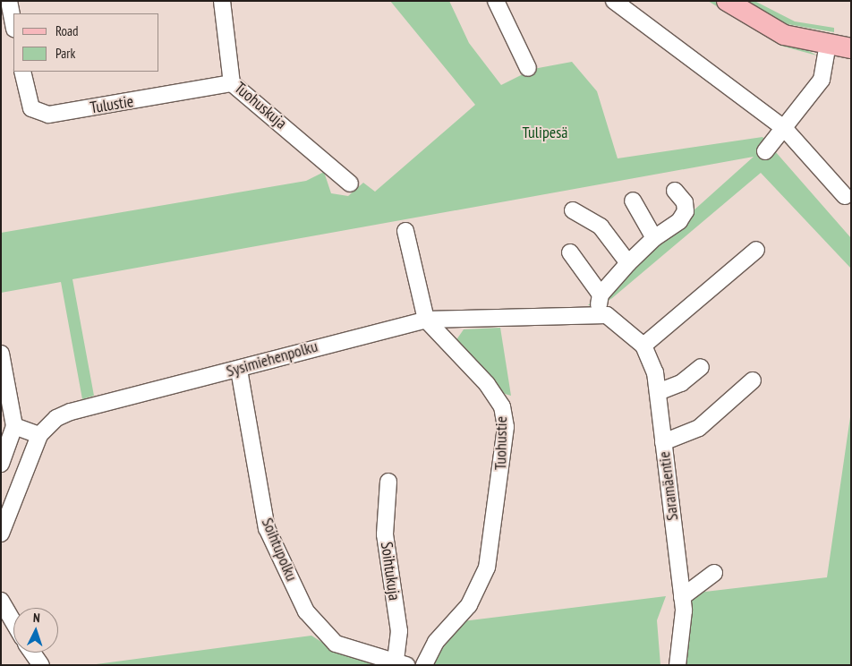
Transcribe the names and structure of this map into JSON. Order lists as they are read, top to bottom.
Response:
{
  "streets": {
    "street": [
      "Tulustie",
      "Tuohuskuja",
      "Sysimiehenpolku",
      "Tuohustie",
      "Saramäentie",
      "Soihtupolku",
      "Soihtukuja"
    ]
  },
  "crossings": [
    ["Tulustie", "Tuohuskuja"],
    ["Sysimiehenpolku", "Tuohustie"],
    ["Sysimiehenpolku", "Saramäentie"],
    ["Sysimiehenpolku", "Soihtupolku"],
    ["Soihtupolku", "Soihtukuja"]
  ],
  "parks": ["Tulipesä"],
  "legend": ["Road", "Park"],
  "north": "top"
}
